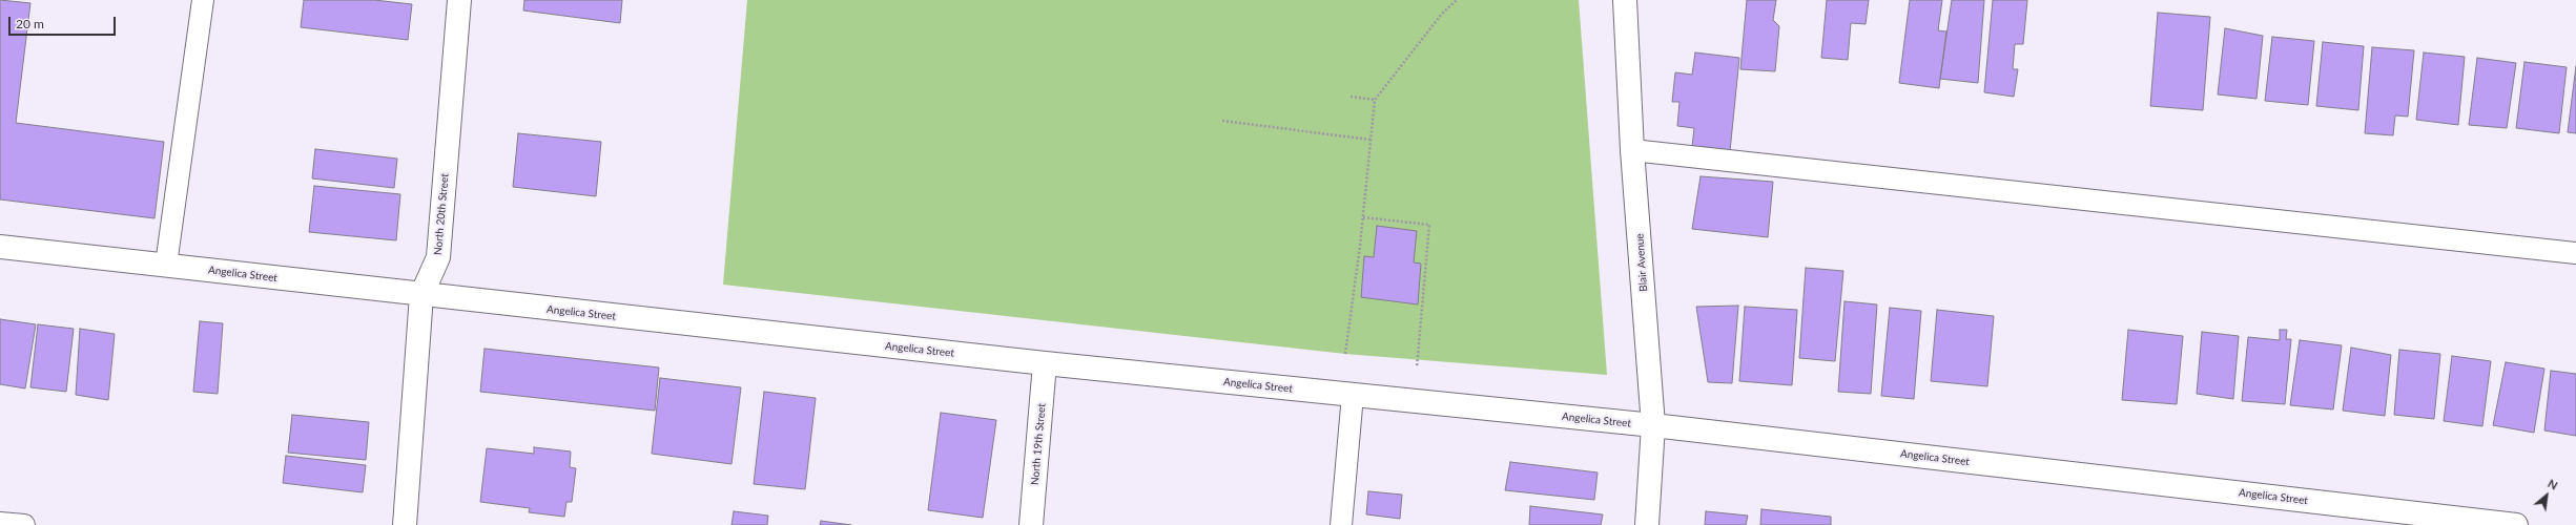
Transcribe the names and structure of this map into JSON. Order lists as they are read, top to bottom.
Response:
{
  "streets": {
    "street": [
      "North 20th Street",
      "Blair Avenue",
      "Angelica Street",
      "North 19th Street"
    ]
  },
  "crossings": [
    ["North 20th Street", "Angelica Street"],
    ["Blair Avenue", "Angelica Street"],
    ["Angelica Street", "North 19th Street"]
  ],
  "scale_bar": "20 m",
  "north": "top right"
}
